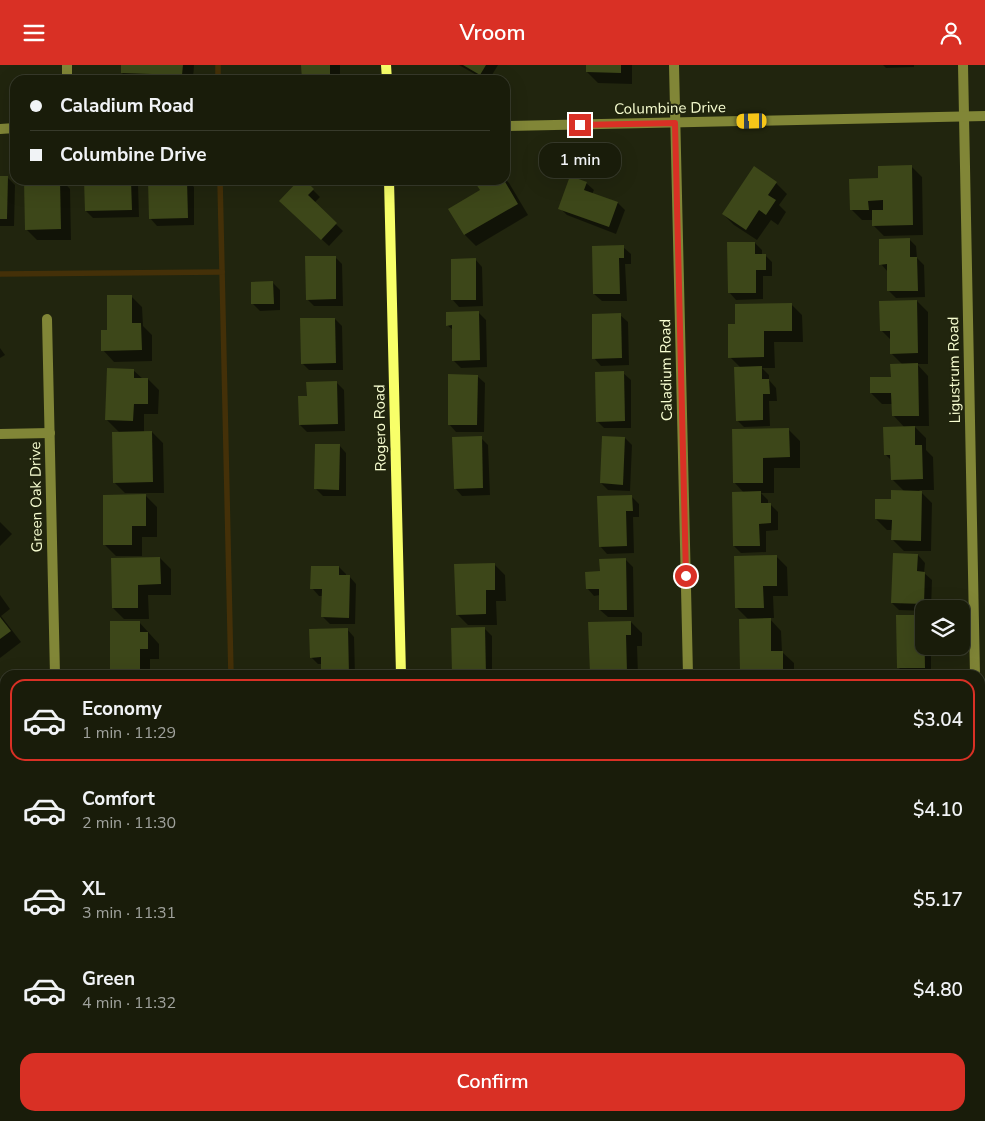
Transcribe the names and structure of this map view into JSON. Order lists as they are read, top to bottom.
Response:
{
  "streets": {
    "main road": ["Rogero Road"],
    "street": [
      "Columbine Drive",
      "Caladium Road",
      "Ligustrum Road",
      "Green Oak Drive"
    ]
  },
  "crossings": [
    ["Columbine Drive", "Caladium Road"],
    ["Columbine Drive", "Ligustrum Road"]
  ],
  "page": {
    "header": "Vroom",
    "banner": ["Caladium Road", "Columbine Drive"],
    "bubble": "1 min",
    "list": [
      {
        "name": "Economy",
        "note": "1 min · 11:29",
        "value": "$3.04"
      },
      {
        "name": "Comfort",
        "note": "2 min · 11:30",
        "value": "$4.10"
      },
      {
        "name": "XL",
        "note": "3 min · 11:31",
        "value": "$5.17"
      },
      {
        "name": "Green",
        "note": "4 min · 11:32",
        "value": "$4.80"
      }
    ],
    "buttons": "Confirm"
  }
}
